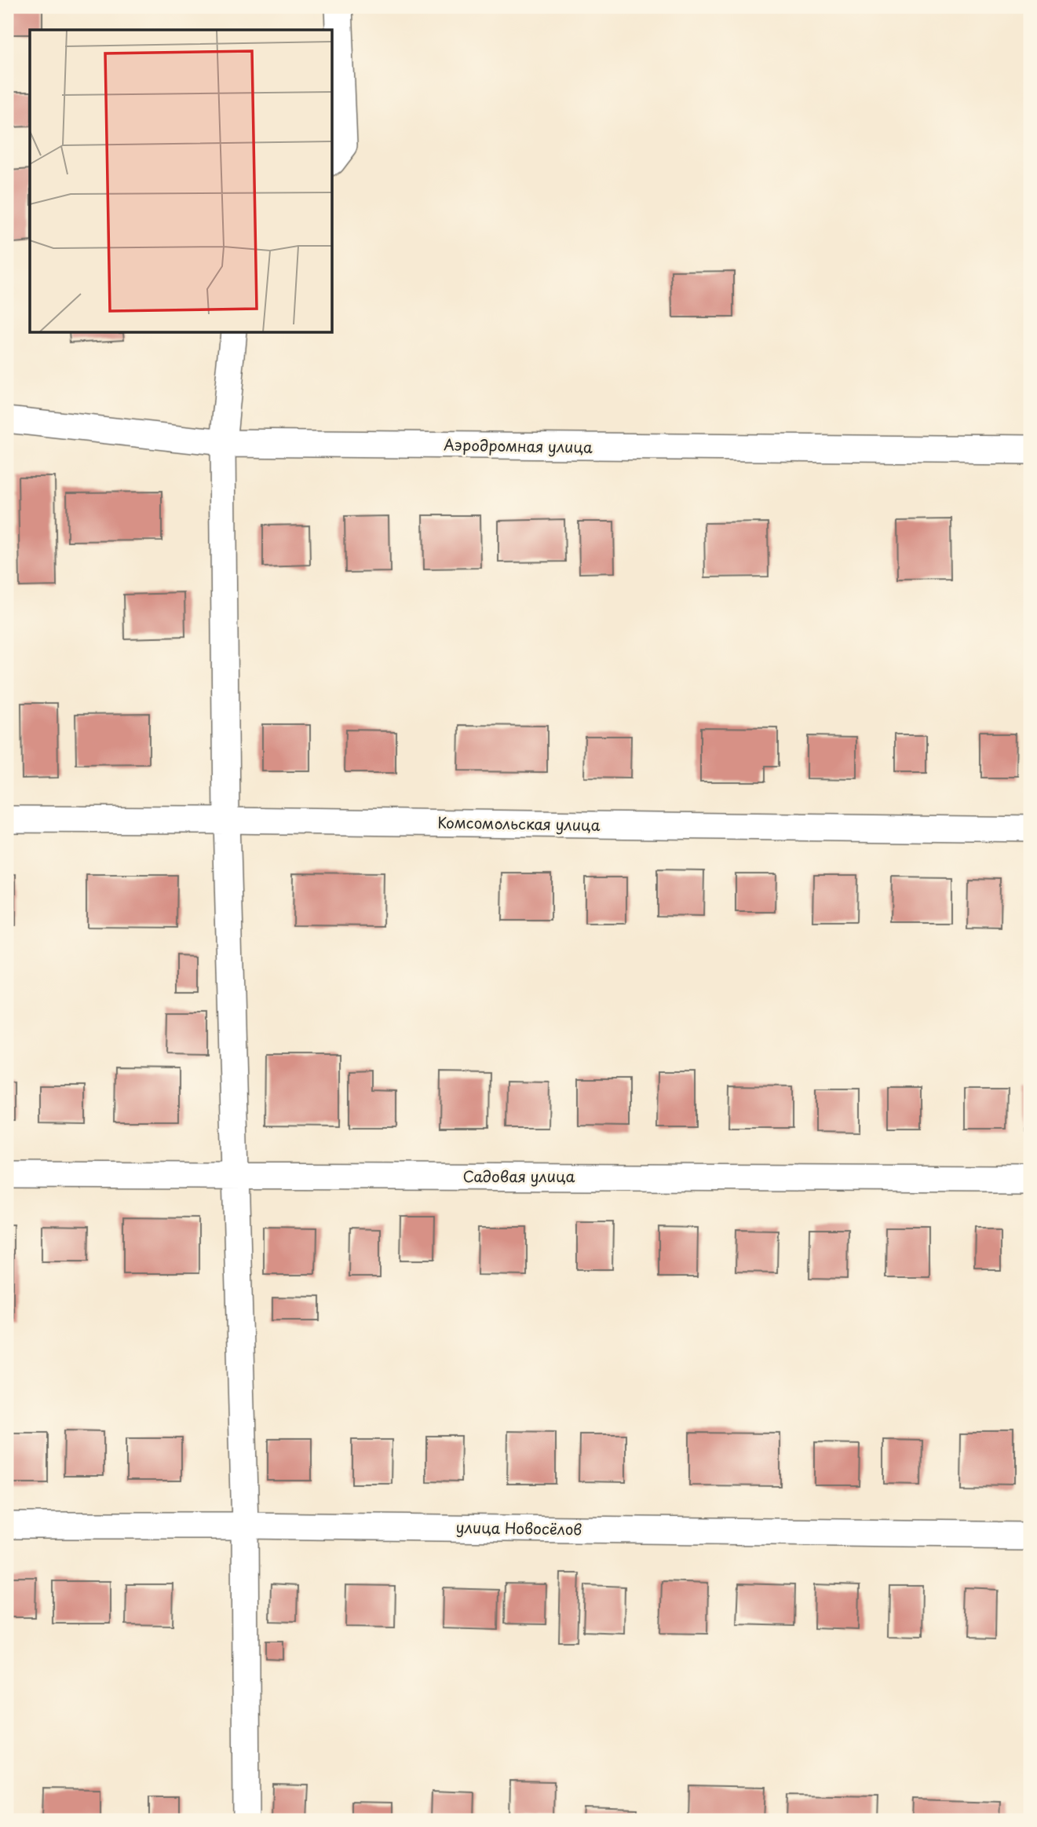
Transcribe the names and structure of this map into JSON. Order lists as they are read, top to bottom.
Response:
{
  "streets": {
    "street": [
      "Аэродромная улица",
      "Комсомольская улица",
      "Садовая улица",
      "улица Новосёлов"
    ]
  }
}
